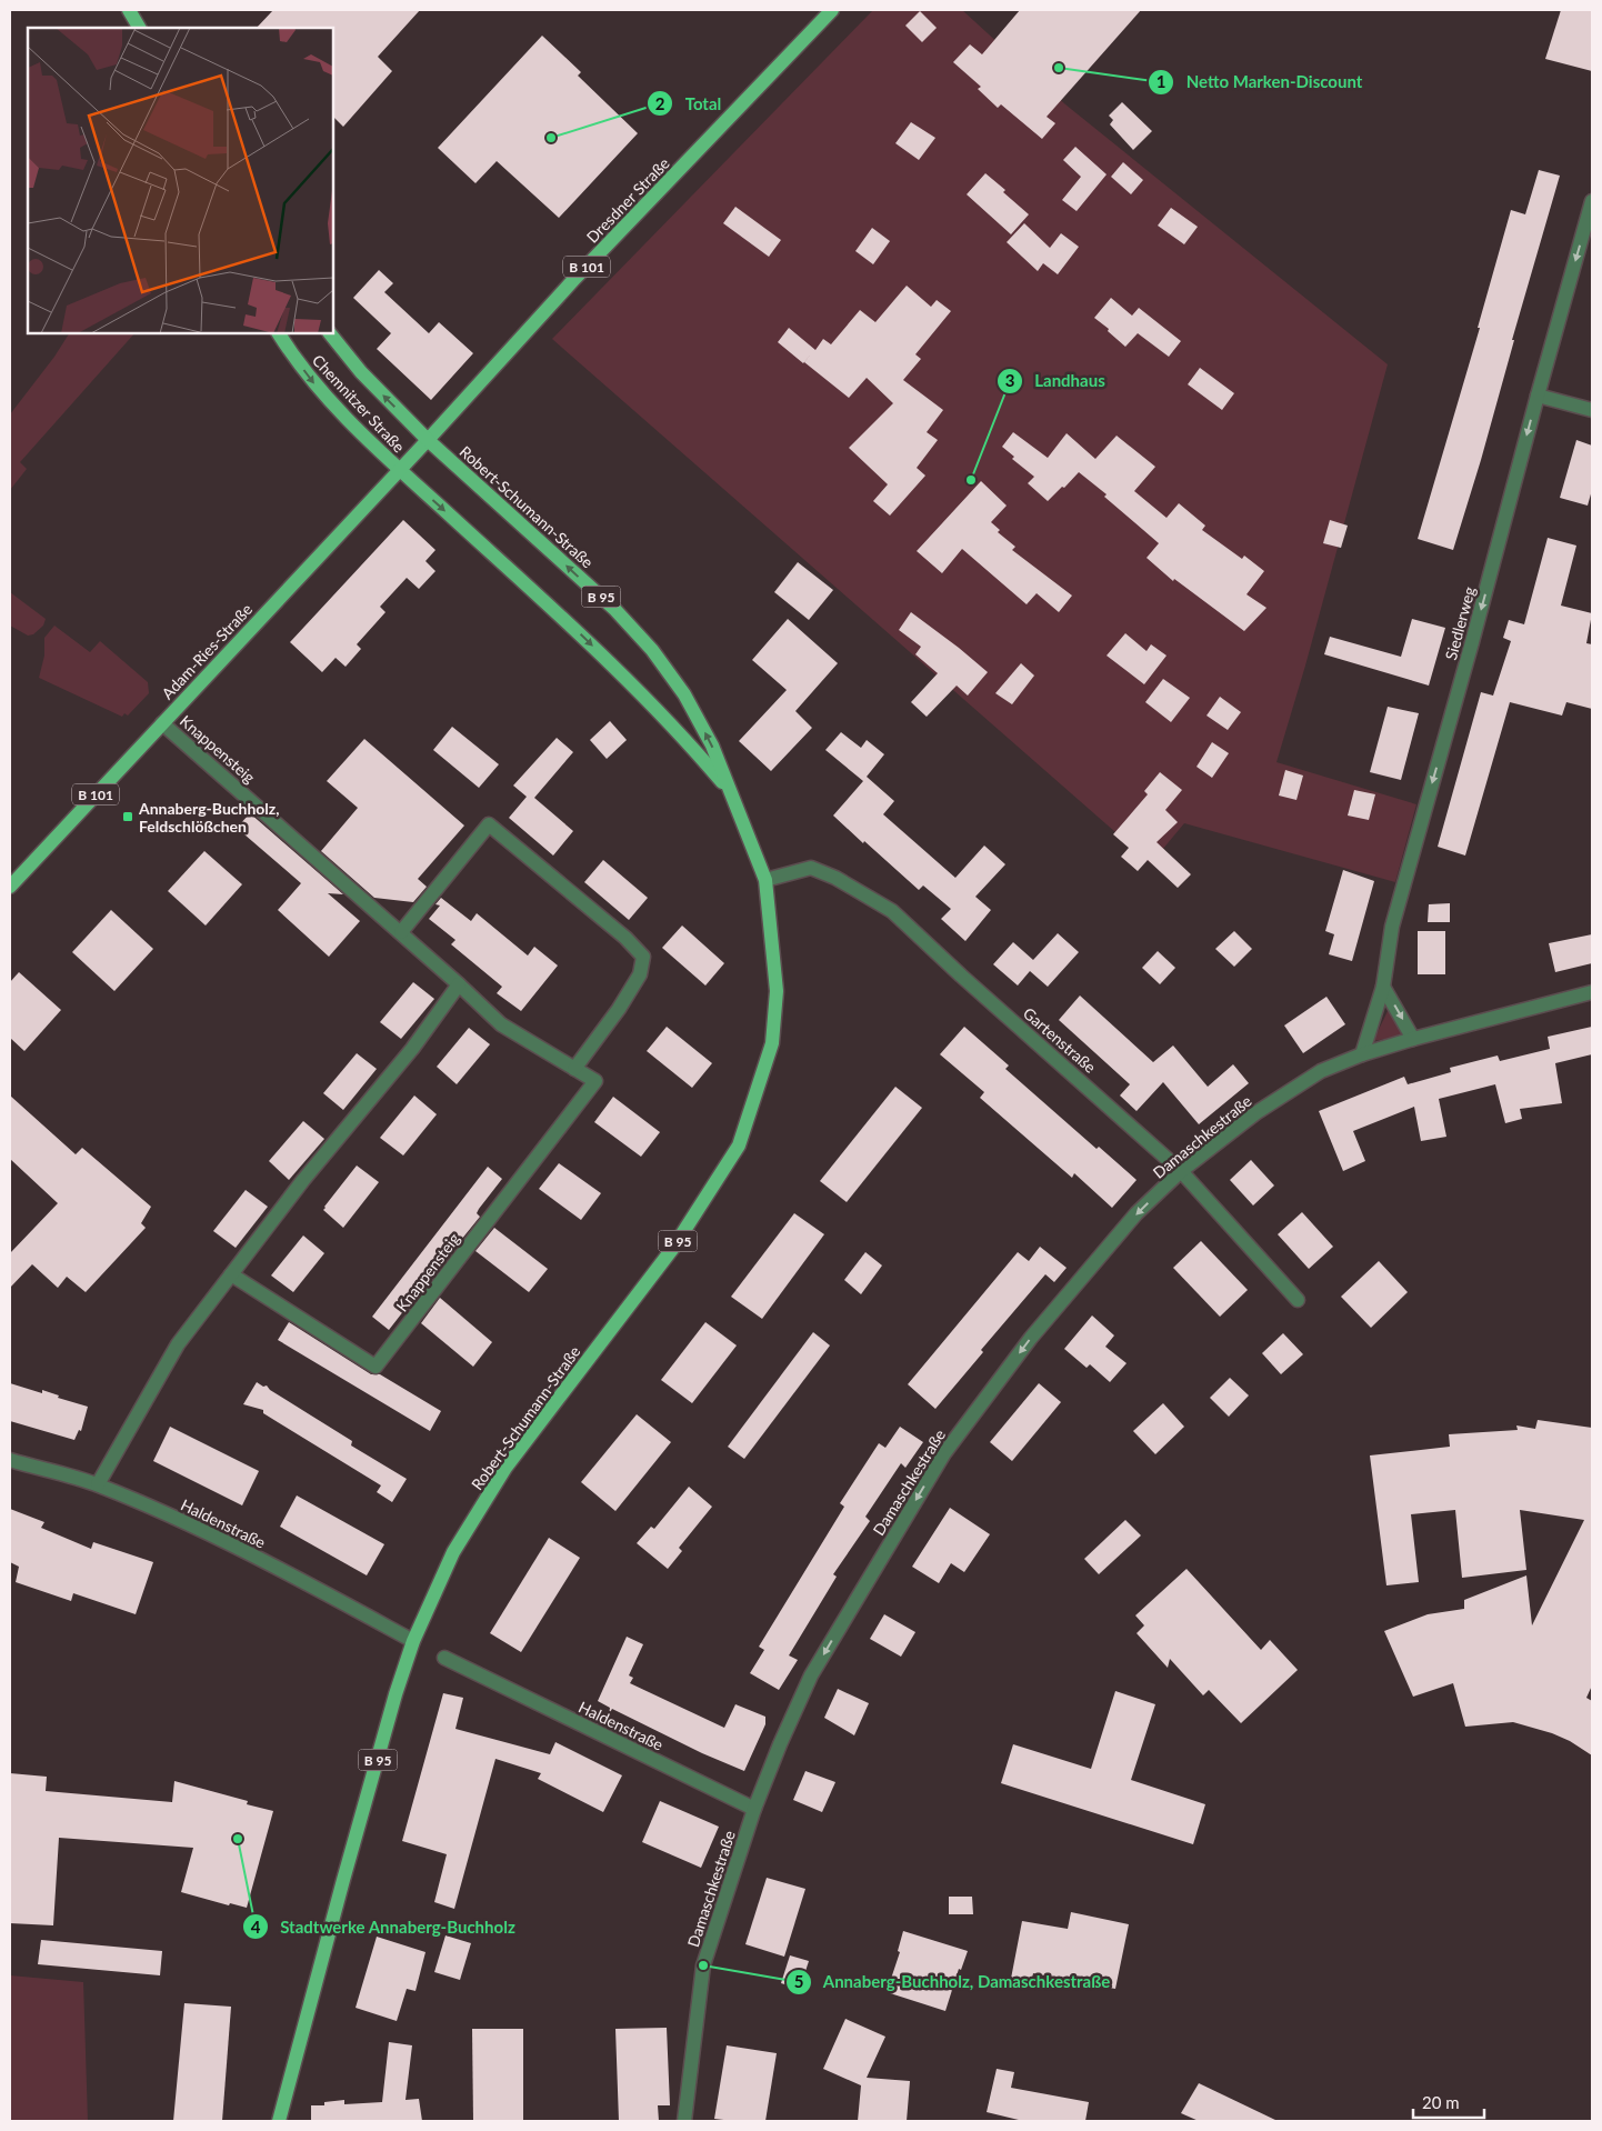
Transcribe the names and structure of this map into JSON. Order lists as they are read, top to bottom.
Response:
{
  "streets": {
    "main road": [
      "Dresdner Straße",
      "B 101",
      "Chemnitzer Straße",
      "Robert-Schumann-Straße",
      "B 95",
      "Adam-Ries-Straße"
    ],
    "street": [
      "Siedlerweg",
      "Knappensteig",
      "Gartenstraße",
      "Damaschkestraße",
      "Haldenstraße"
    ]
  },
  "crossings": [
    ["Dresdner Straße", "Chemnitzer Straße"],
    ["Dresdner Straße", "Robert-Schumann-Straße"],
    ["Dresdner Straße", "Adam-Ries-Straße"],
    ["Chemnitzer Straße", "Robert-Schumann-Straße"],
    ["Chemnitzer Straße", "Adam-Ries-Straße"],
    ["Robert-Schumann-Straße", "Adam-Ries-Straße"],
    ["Robert-Schumann-Straße", "Gartenstraße"],
    ["Robert-Schumann-Straße", "Haldenstraße"],
    ["Siedlerweg", "Damaschkestraße"],
    ["Adam-Ries-Straße", "Knappensteig"],
    ["Gartenstraße", "Damaschkestraße"],
    ["Damaschkestraße", "Haldenstraße"]
  ],
  "one_way": ["Siedlerweg", "Damaschkestraße"],
  "places": {
    "other": [
      "Netto Marken-Discount",
      "Total",
      "Landhaus",
      "Stadtwerke Annaberg-Buchholz",
      "Annaberg-Buchholz, Damaschkestraße"
    ],
    "transit": ["Annaberg-Buchholz, Feldschlößchen"]
  },
  "scale_bar": "20 m"
}
